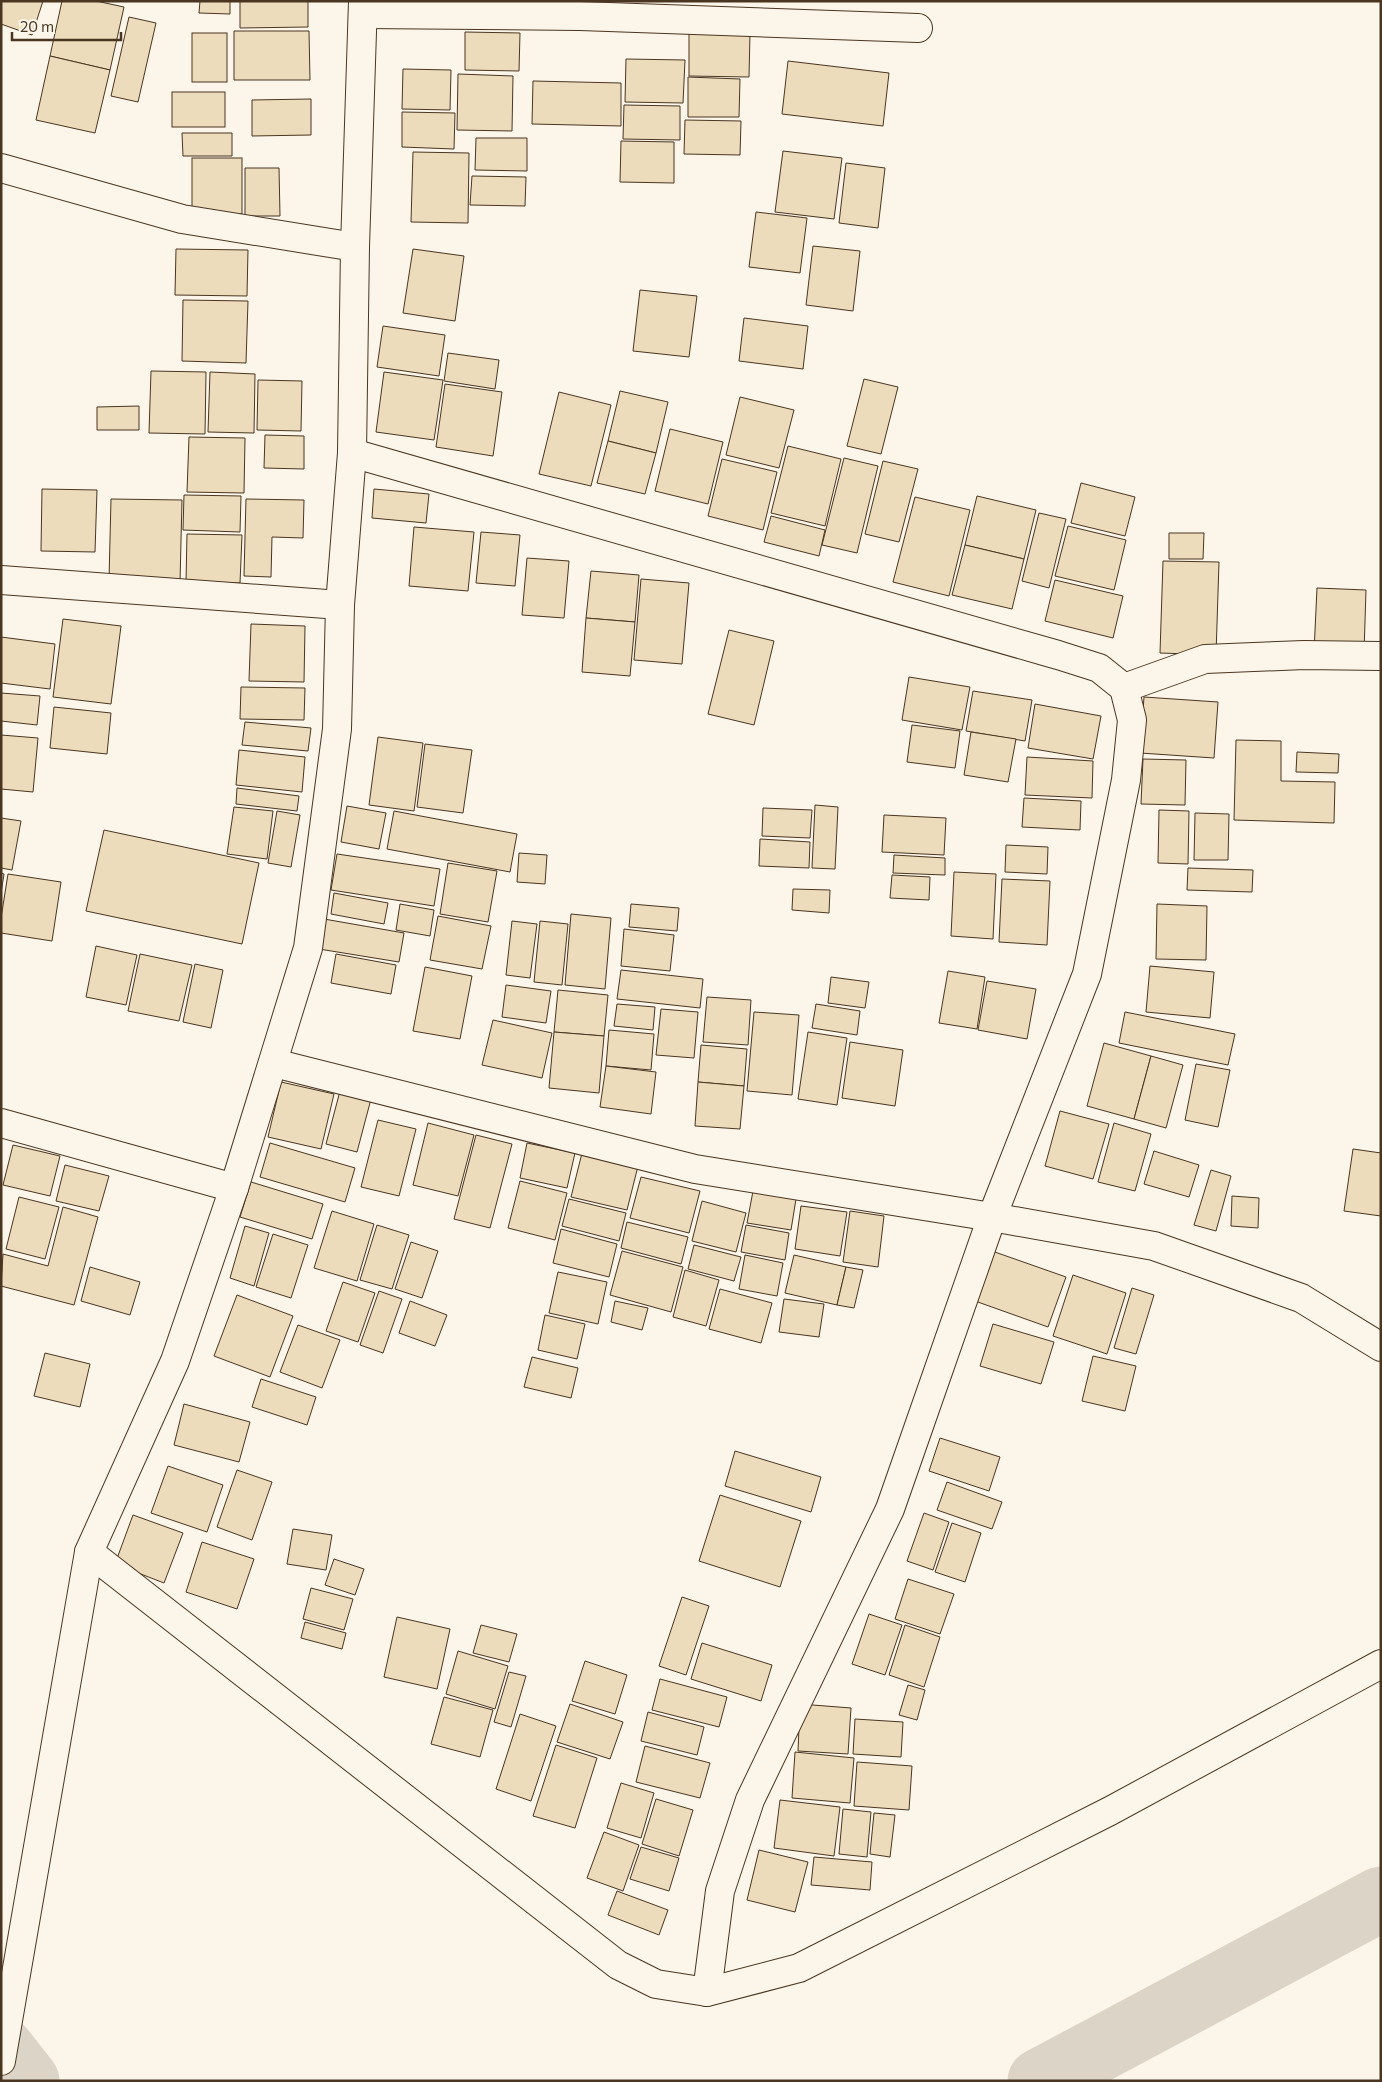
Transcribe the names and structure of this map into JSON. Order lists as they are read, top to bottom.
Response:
{
  "scale_bar": "20 m"
}
